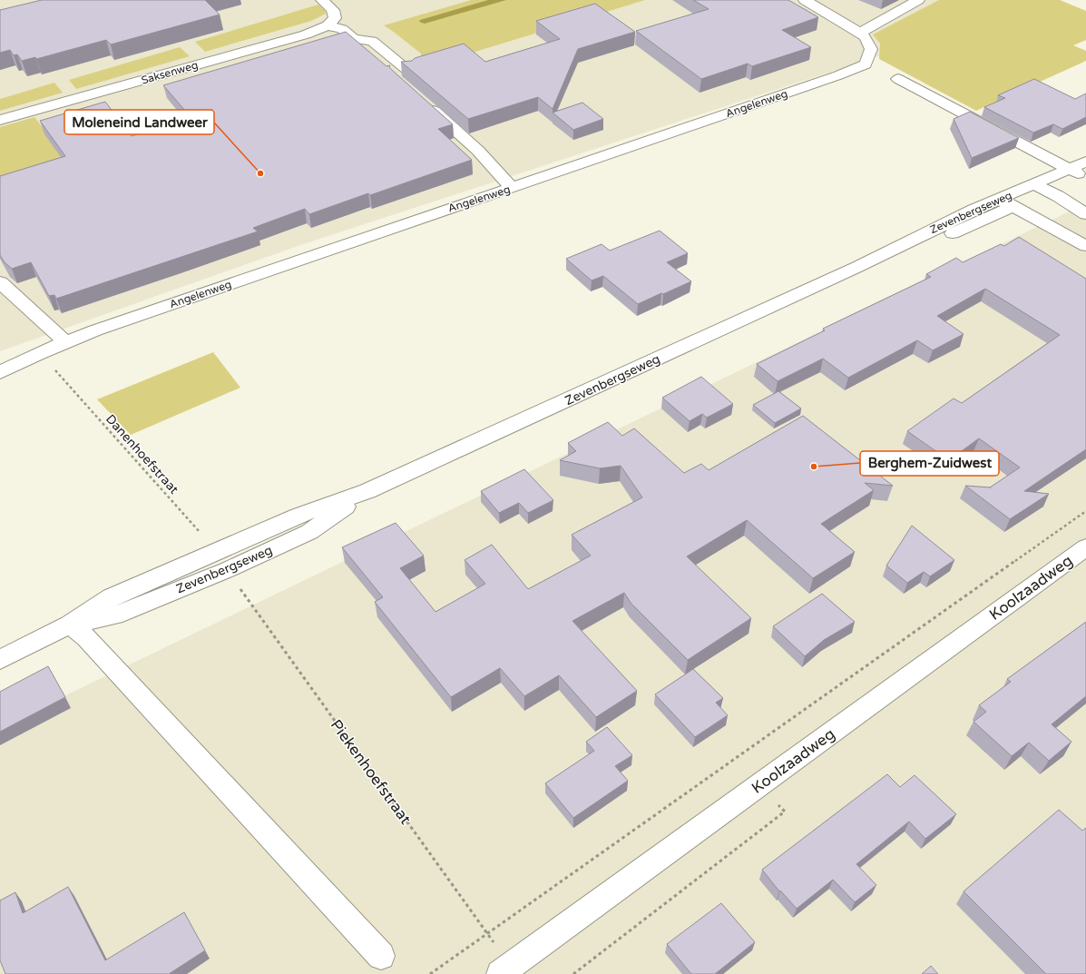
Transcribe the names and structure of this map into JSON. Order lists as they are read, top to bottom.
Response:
{
  "streets": {
    "street": [
      "Saksenweg",
      "Angelenweg",
      "Zevenbergseweg",
      "Koolzaadweg"
    ],
    "path": ["Danenhoefstraat", "Piekenhoefstraat"]
  },
  "crossings": [
    ["Angelenweg", "Danenhoefstraat"],
    ["Zevenbergseweg", "Danenhoefstraat"],
    ["Zevenbergseweg", "Piekenhoefstraat"],
    ["Koolzaadweg", "Piekenhoefstraat"]
  ],
  "places": ["Moleneind Landweer", "Berghem-Zuidwest"]
}
